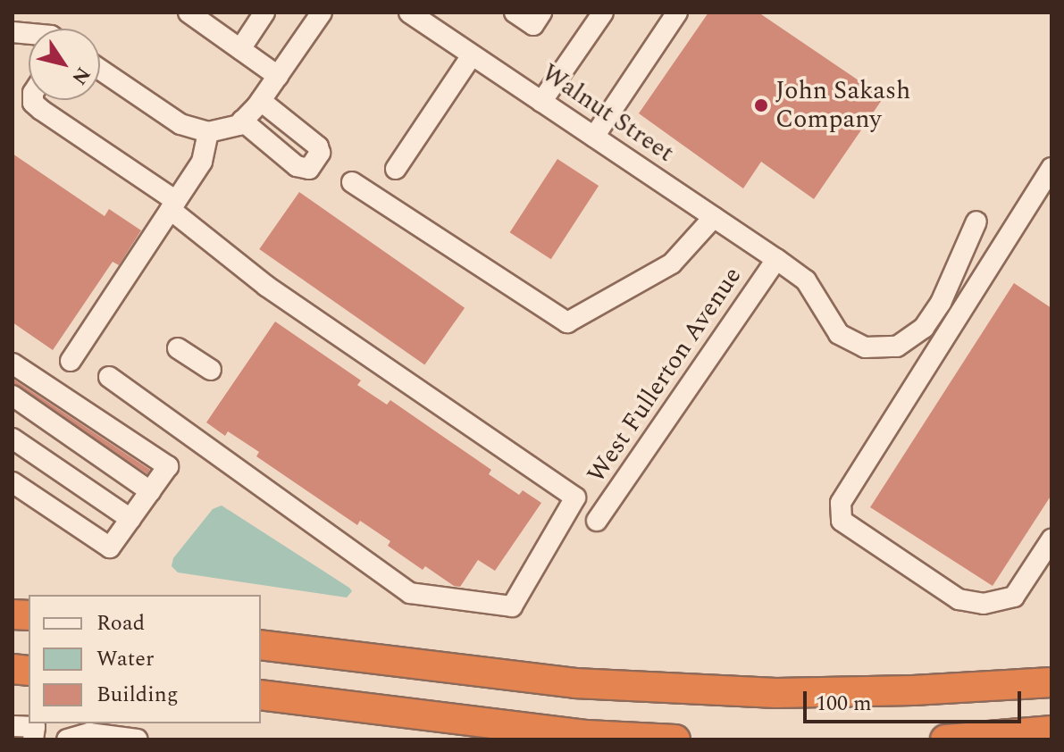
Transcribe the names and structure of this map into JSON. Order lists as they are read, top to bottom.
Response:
{
  "streets": {
    "street": ["Walnut Street", "West Fullerton Avenue"]
  },
  "crossings": [
    ["Walnut Street", "West Fullerton Avenue"]
  ],
  "places": ["John Sakash Company"],
  "legend": ["Road", "Water", "Building"],
  "scale_bar": "100 m",
  "north": "bottom right"
}
